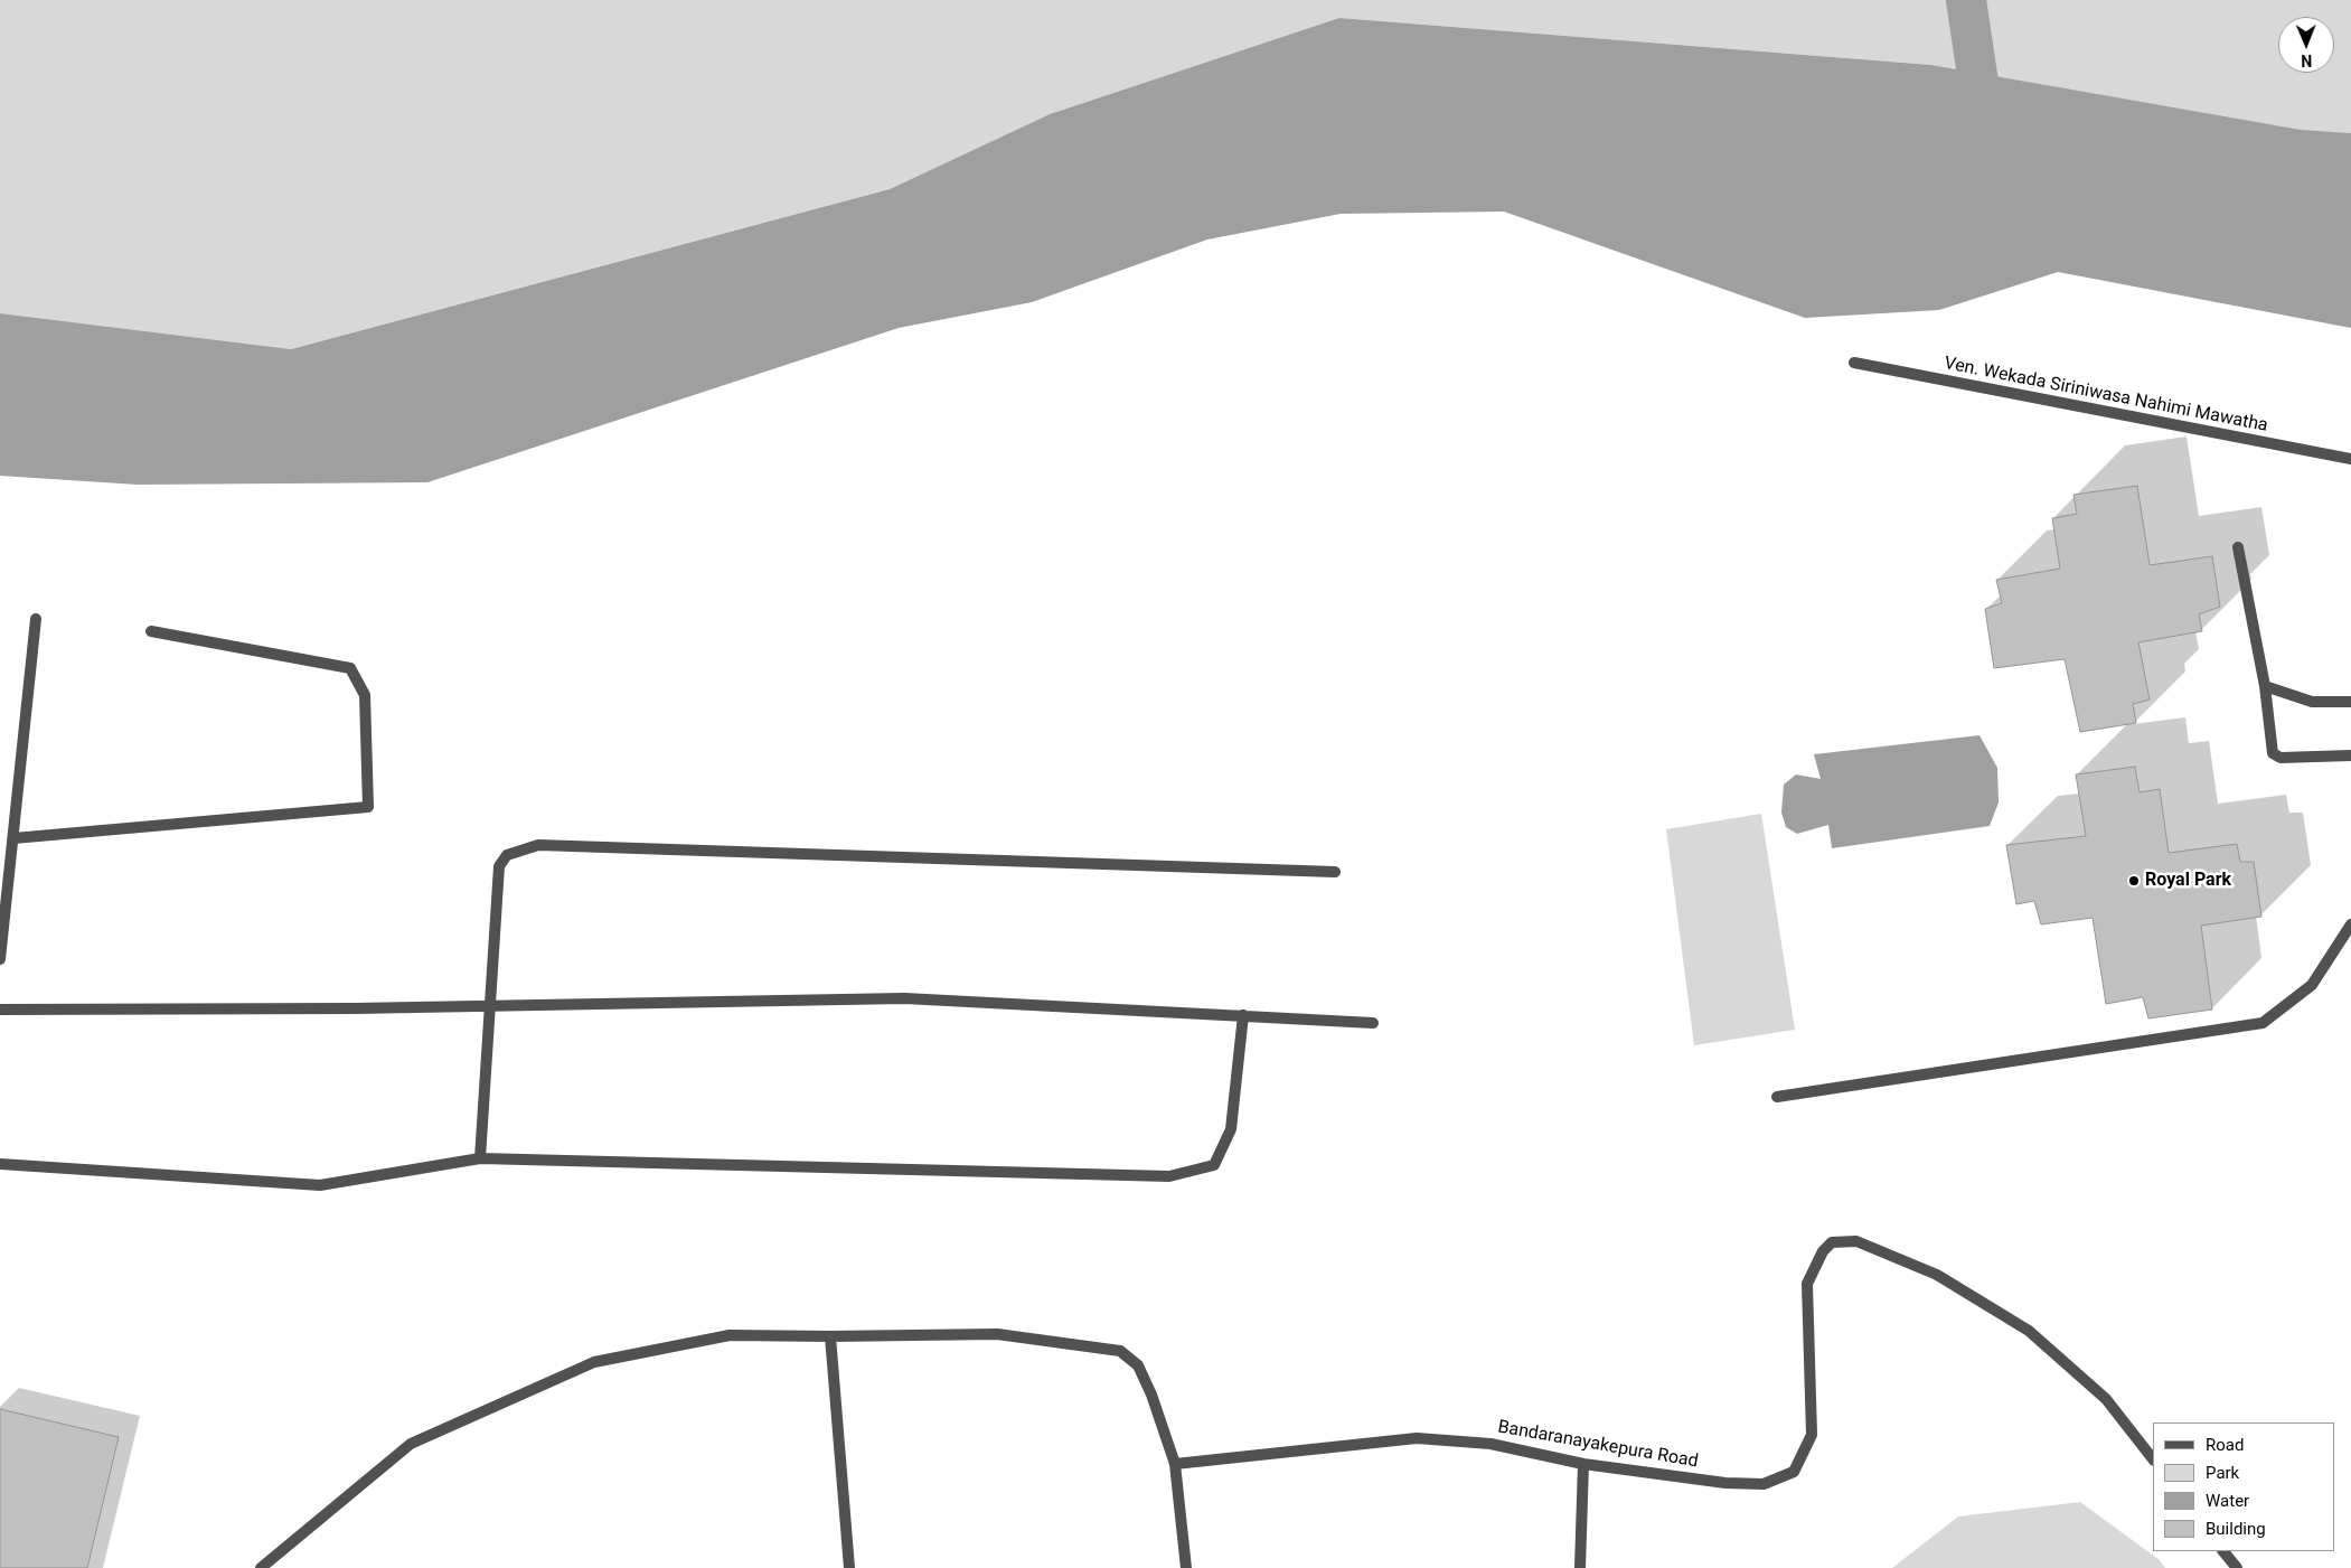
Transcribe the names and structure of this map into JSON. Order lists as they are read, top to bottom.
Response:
{
  "streets": {
    "street": ["Ven. Wekada Siriniwasa Nahimi Mawatha", "Bandaranayakepura Road"]
  },
  "places": ["Royal Park"],
  "legend": [
    "Road",
    "Park",
    "Water",
    "Building"
  ],
  "north": "bottom"
}
